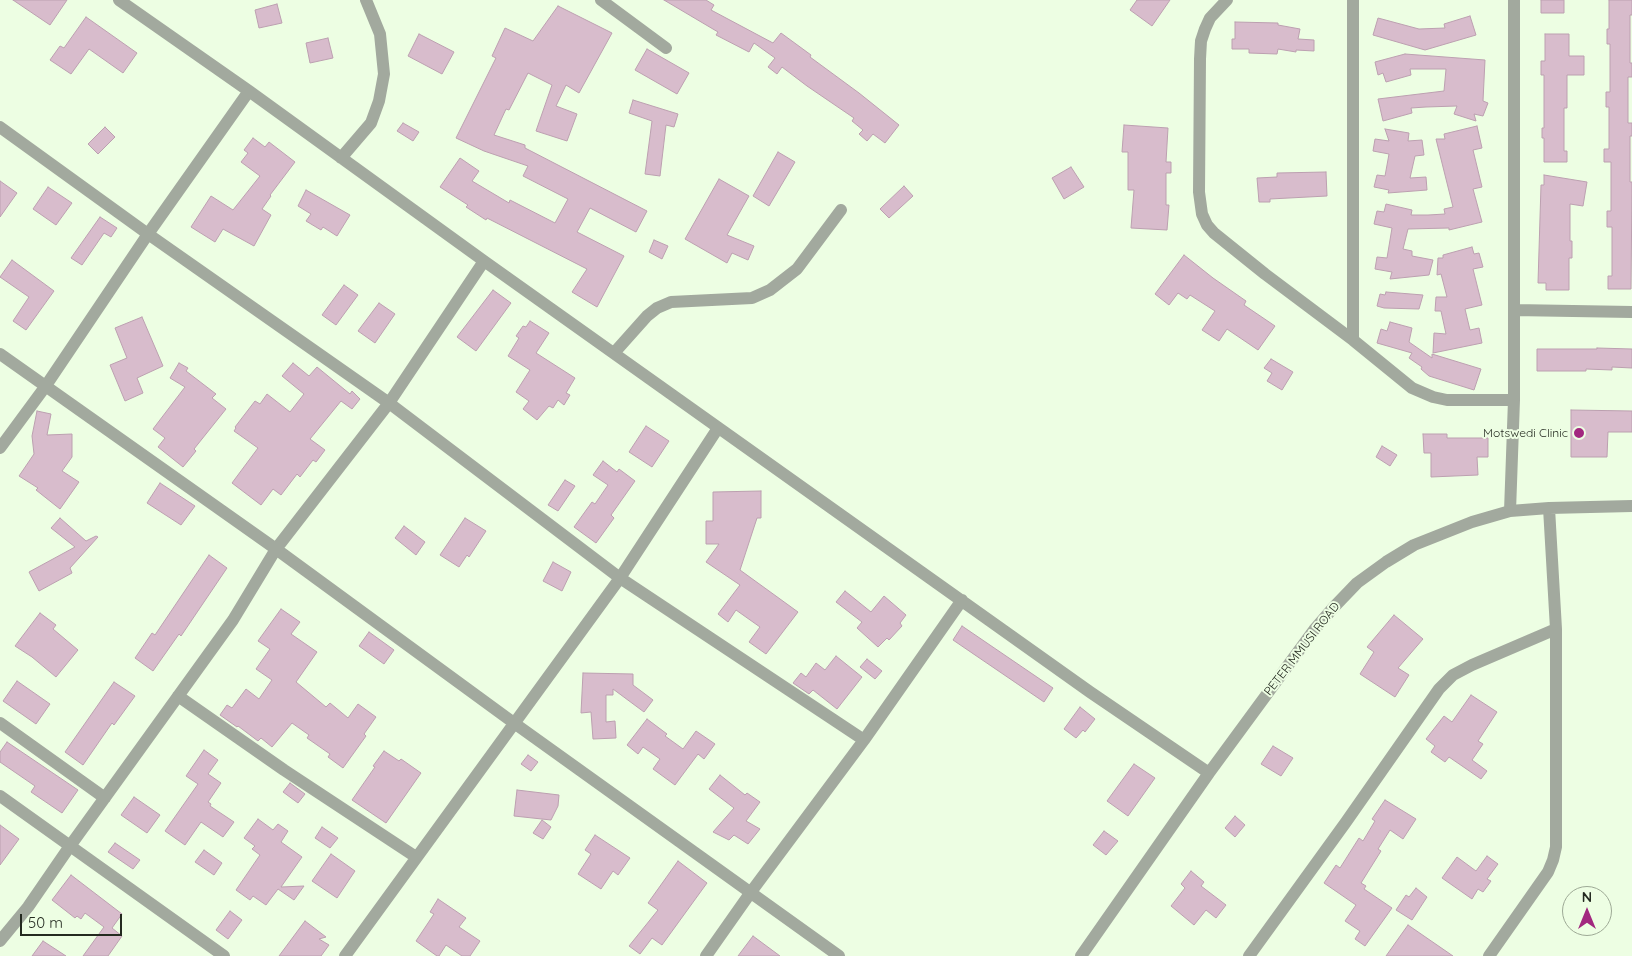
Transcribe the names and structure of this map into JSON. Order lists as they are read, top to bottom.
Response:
{
  "streets": {
    "street": ["PETER MMUSI ROAD"]
  },
  "places": ["Motswedi Clinic"],
  "scale_bar": "50 m",
  "north": "top"
}
